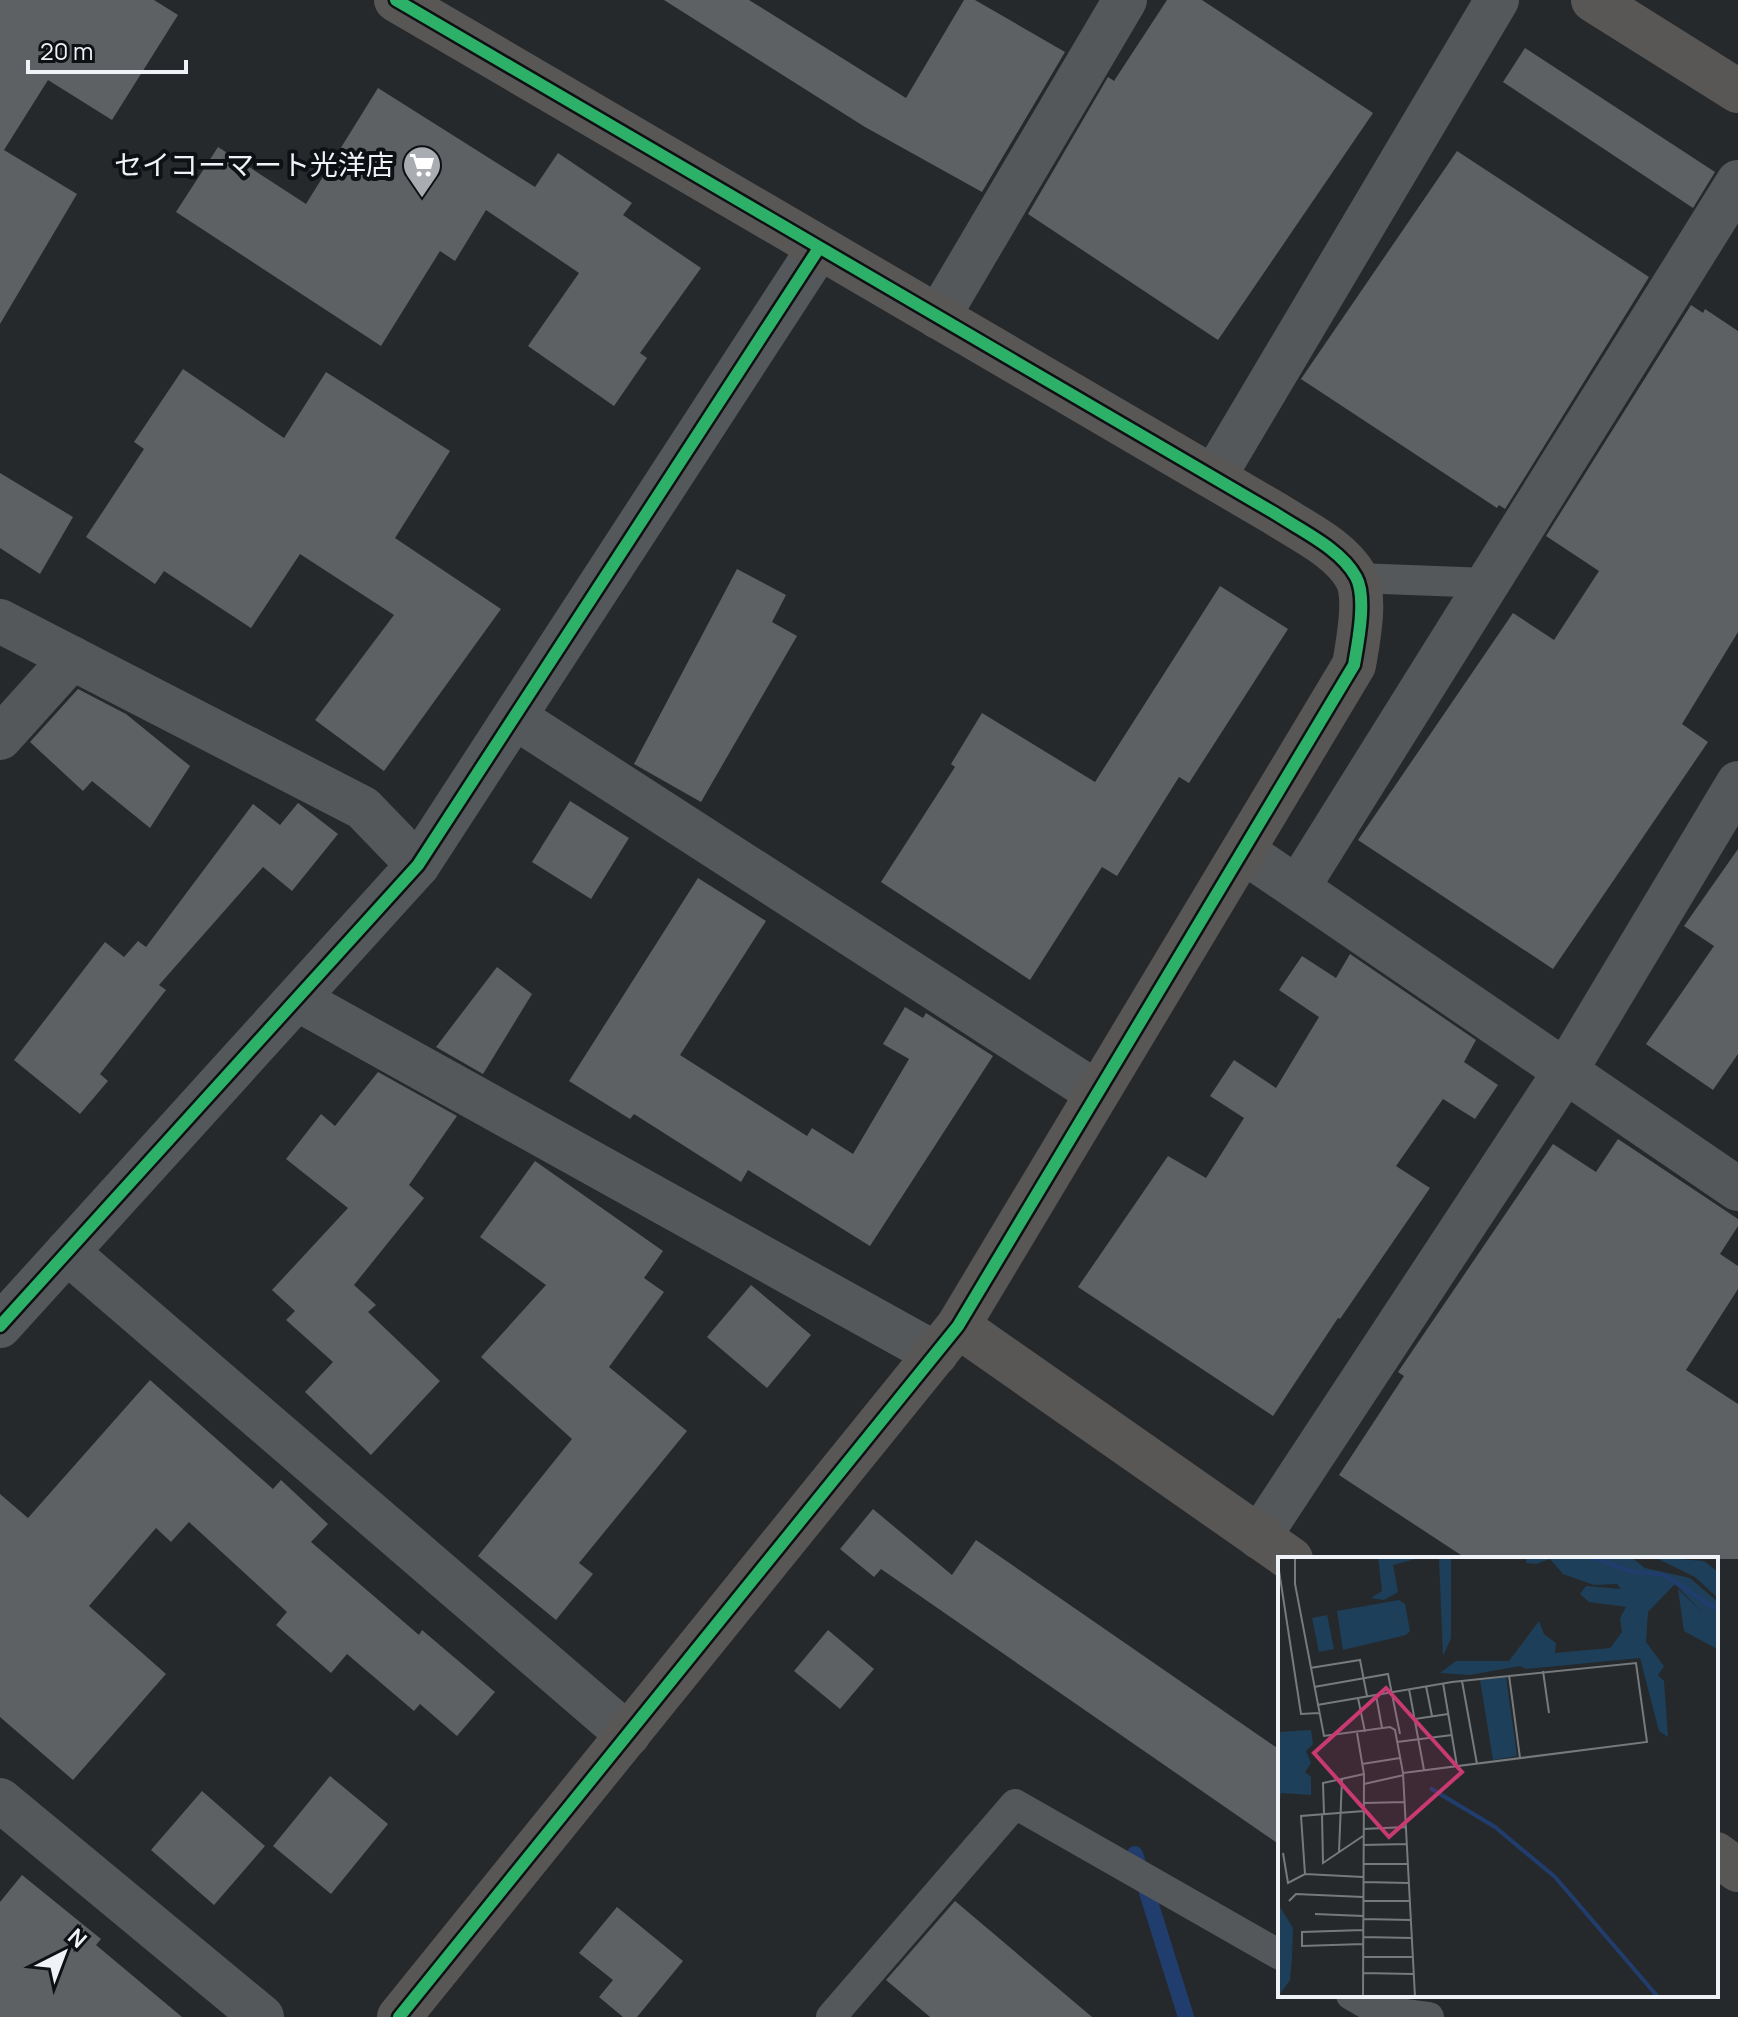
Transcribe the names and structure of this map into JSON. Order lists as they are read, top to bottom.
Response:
{
  "places": {
    "supermarket": ["セイコーマート光洋店"]
  },
  "scale_bar": "20 m",
  "north": "top right"
}
